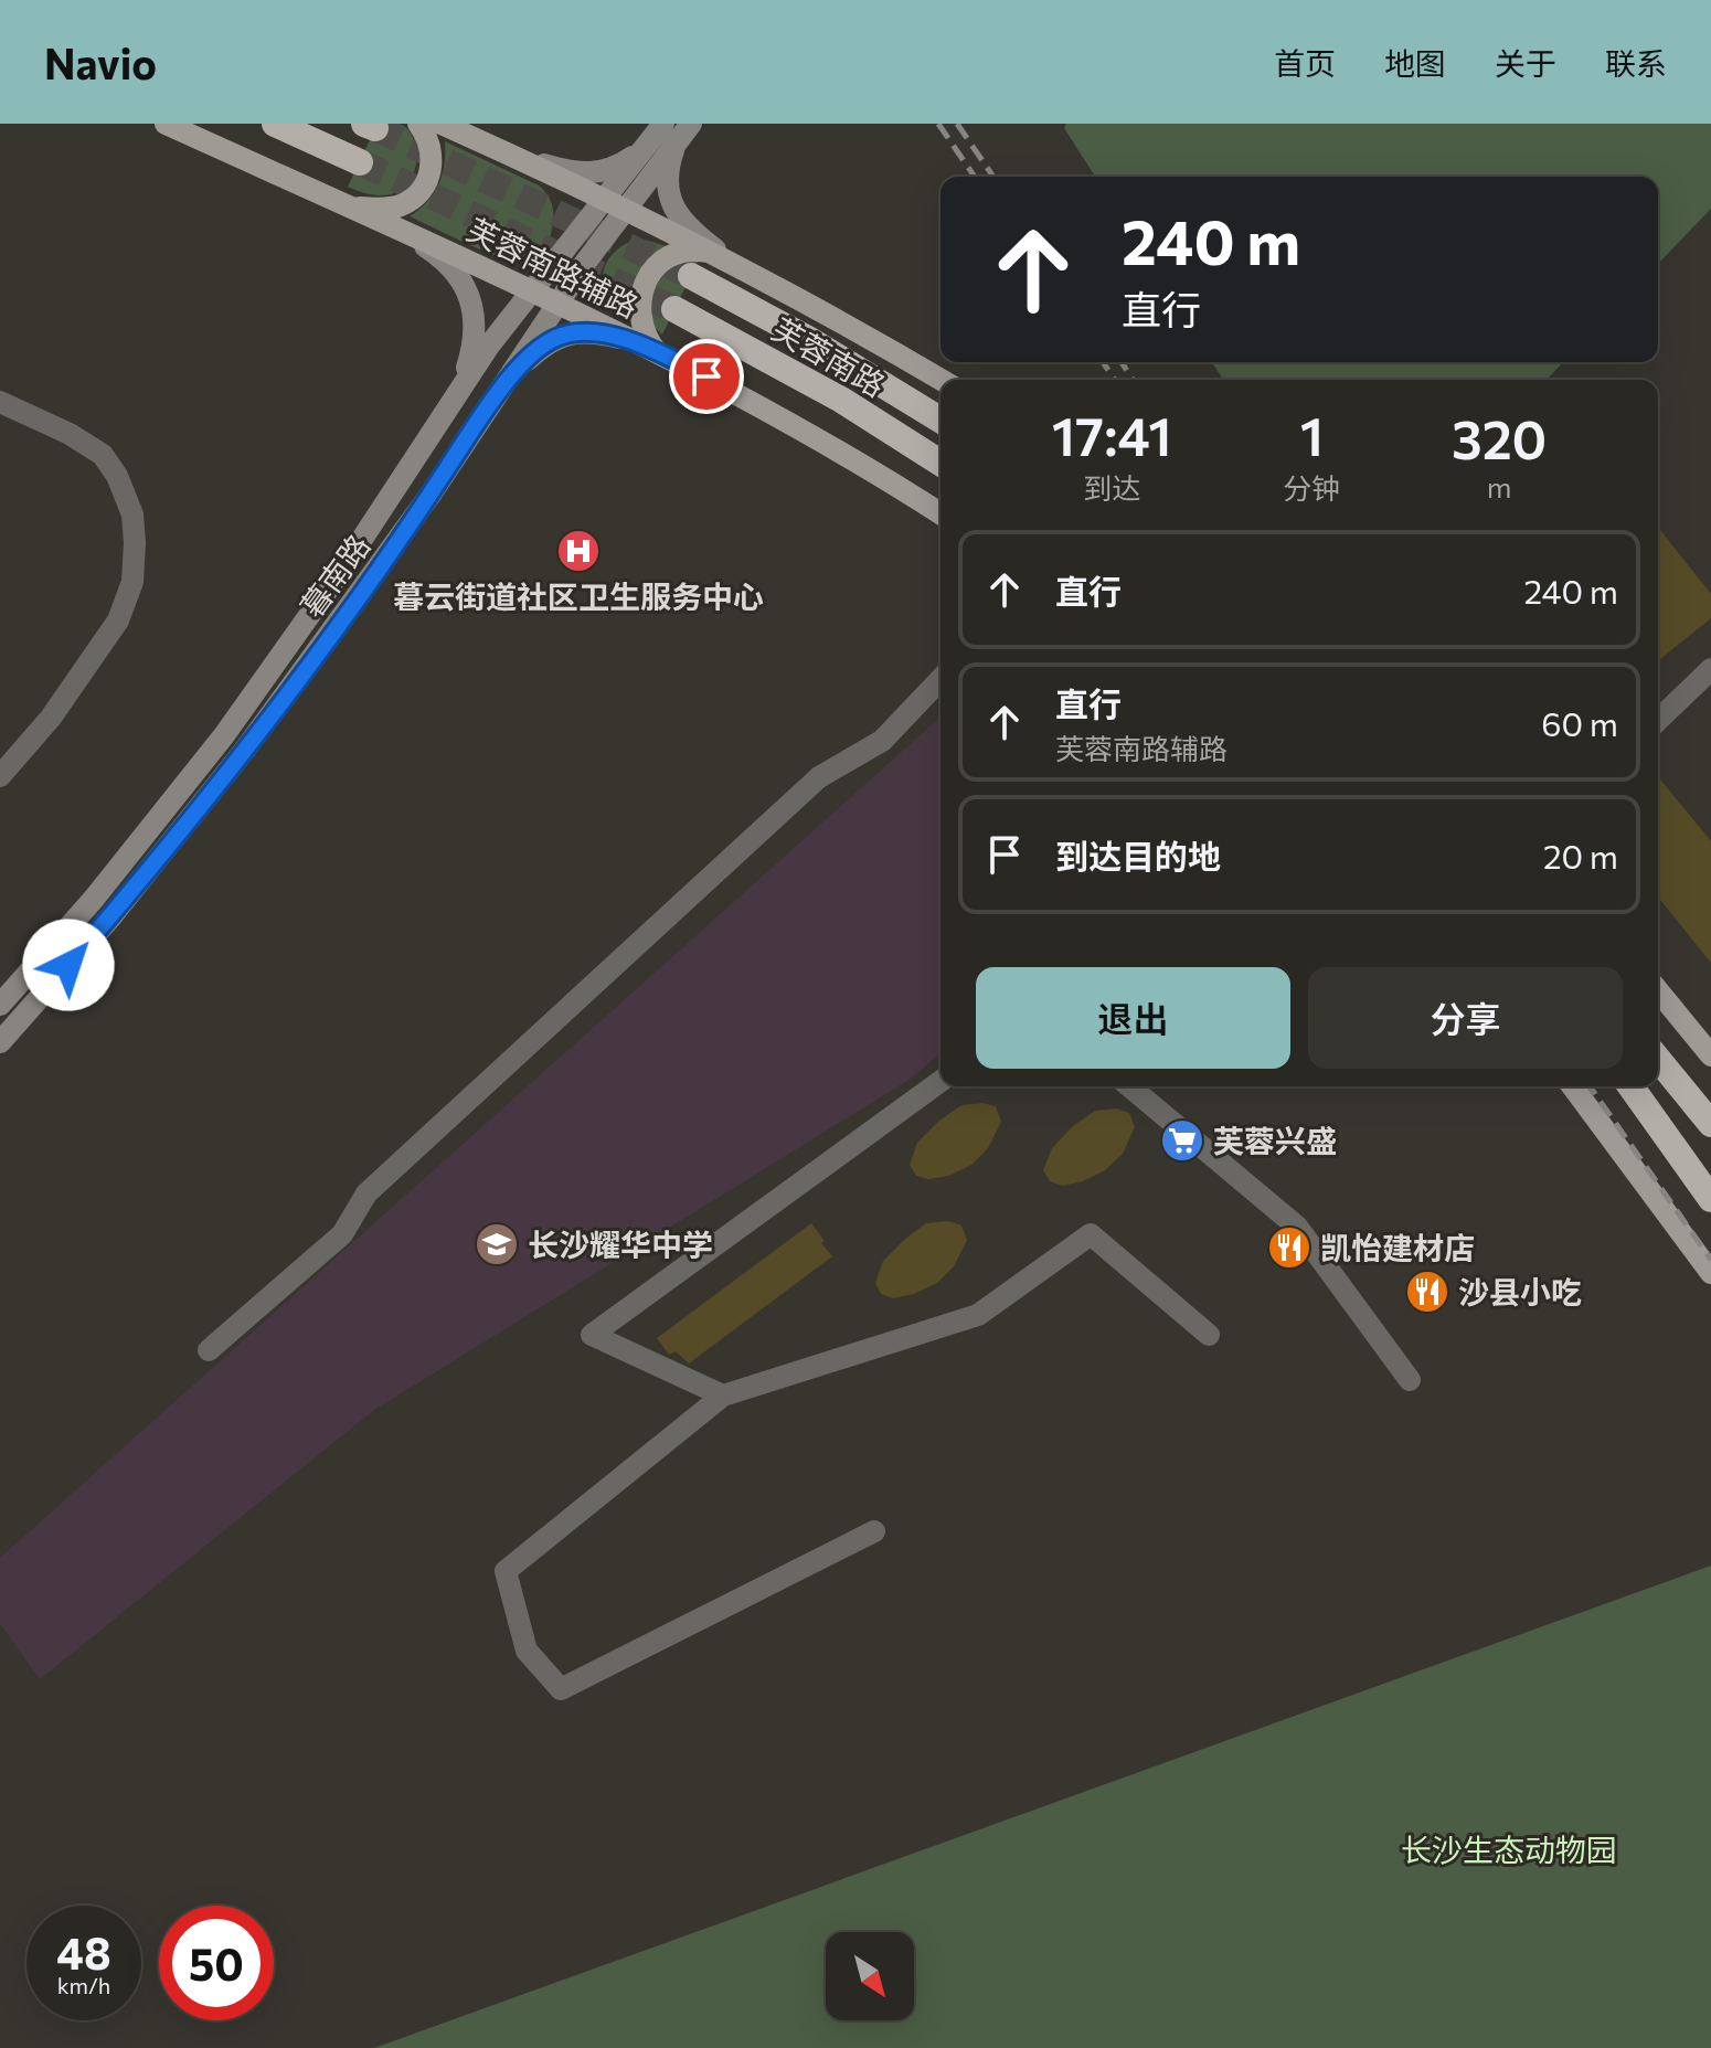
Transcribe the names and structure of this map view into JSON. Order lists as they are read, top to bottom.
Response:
{
  "streets": {
    "highway": ["芙蓉南路"],
    "main road": ["芙蓉南路辅路", "暮南路"]
  },
  "crossings": [
    ["芙蓉南路辅路", "暮南路"]
  ],
  "parks": ["长沙生态动物园"],
  "places": {
    "hospital": ["暮云街道社区卫生服务中心"],
    "supermarket": ["芙蓉兴盛"],
    "school or university": ["长沙耀华中学"],
    "restaurant": ["凯怡建材店", "沙县小吃"]
  },
  "north": "bottom right",
  "page": {
    "header": "Navio",
    "nav": [
      "首页",
      "地图",
      "关于",
      "联系"
    ],
    "turn": ["240 m", "直行"],
    "eta": [
      "17:41",
      "到达",
      "1",
      "分钟",
      "320",
      "m"
    ],
    "list": [
      {
        "name": "直行",
        "value": "240 m"
      },
      {
        "name": "直行",
        "note": "芙蓉南路辅路",
        "value": "60 m"
      },
      {
        "name": "到达目的地",
        "value": "20 m"
      }
    ],
    "buttons": ["退出", "分享"],
    "speed": "48 km/h",
    "limit": "50"
  }
}
